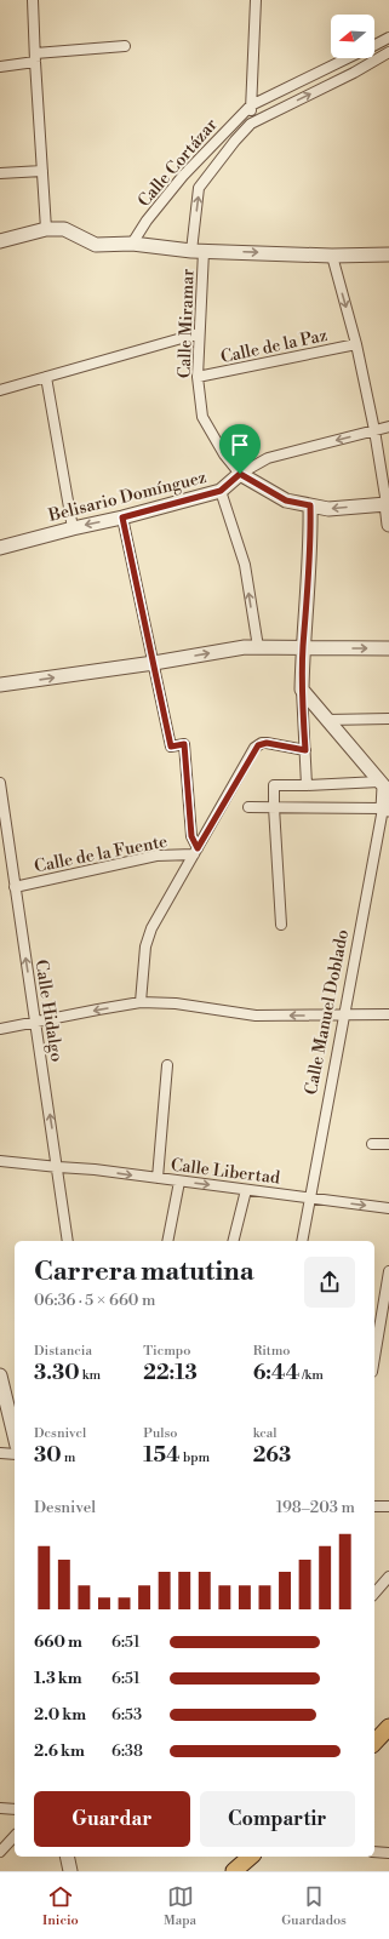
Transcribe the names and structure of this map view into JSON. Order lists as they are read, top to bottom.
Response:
{
  "streets": {
    "street": [
      "Calle Cortázar",
      "Calle Miramar",
      "Calle de la Paz",
      "Belisario Domínguez",
      "Calle de la Fuente",
      "Calle Hidalgo",
      "Calle Manuel Doblado",
      "Calle Libertad"
    ]
  },
  "crossings": [
    ["Calle Miramar", "Calle de la Paz"],
    ["Calle de la Fuente", "Calle Hidalgo"],
    ["Calle Hidalgo", "Calle Libertad"],
    ["Calle Manuel Doblado", "Calle Libertad"]
  ],
  "one_way": ["Calle Hidalgo", "Calle Libertad"],
  "north": "left",
  "page": {
    "heading": ["Carrera matutina", "06:36 · 5 × 660 m"],
    "stats": [
      ["Distancia", "3.30 km"],
      ["Tiempo", "22:13"],
      ["Ritmo", "6:44 /km"],
      ["Desnivel", "30 m"],
      ["Pulso", "154 bpm"],
      ["kcal", "263"]
    ],
    "chart": ["Desnivel", "198–203 m"],
    "list": [
      {
        "name": "660 m",
        "note": "6:51"
      },
      {
        "name": "1.3 km",
        "note": "6:51"
      },
      {
        "name": "2.0 km",
        "note": "6:53"
      },
      {
        "name": "2.6 km",
        "note": "6:38"
      }
    ],
    "buttons": ["Guardar", "Compartir"],
    "tabs": ["Inicio", "Mapa", "Guardados"]
  }
}
